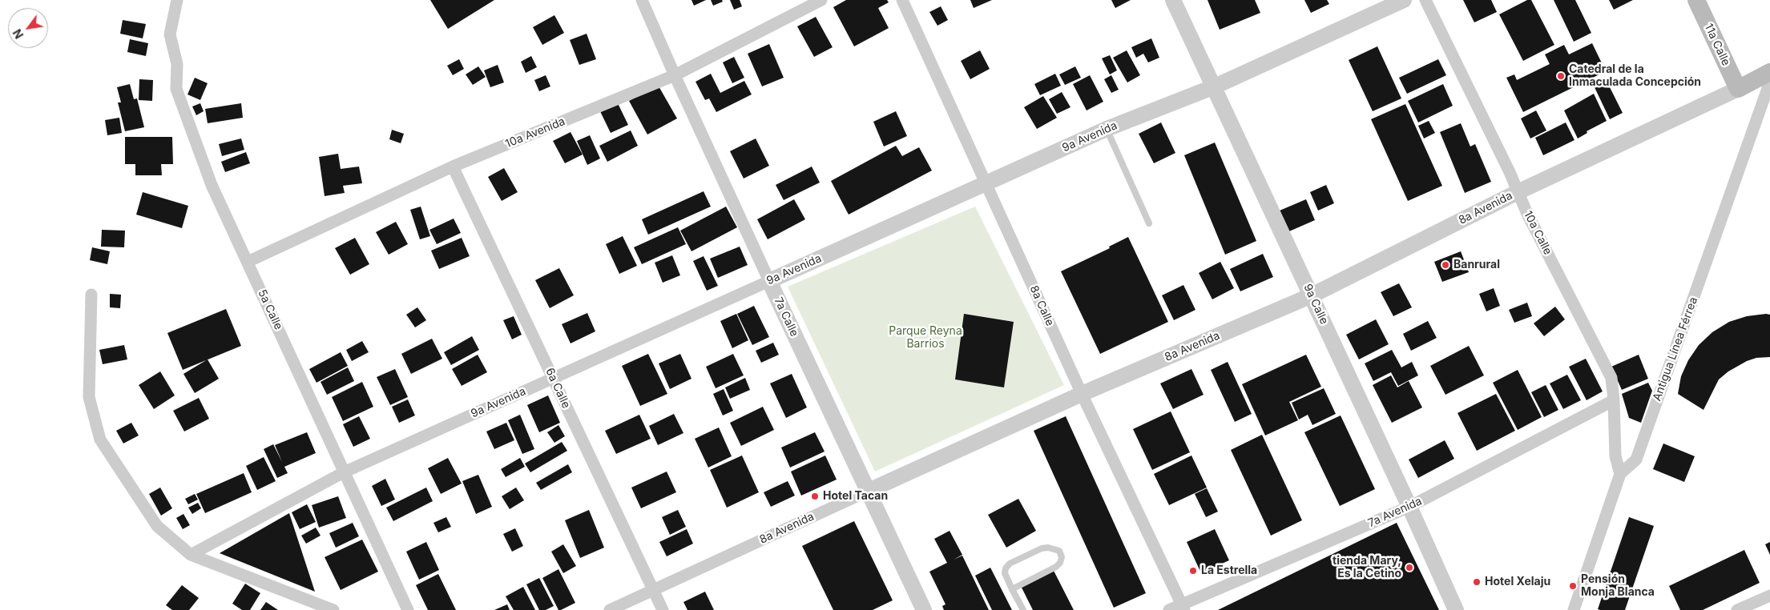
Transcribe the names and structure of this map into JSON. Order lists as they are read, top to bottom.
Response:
{
  "streets": {
    "main road": ["11a Calle", "8a Avenida"],
    "street": [
      "10a Avenida",
      "9a Avenida",
      "10a Calle",
      "9a Calle",
      "8a Calle",
      "5a Calle",
      "7a Calle",
      "Antigua Línea Férrea",
      "6a Calle",
      "7a Avenida"
    ]
  },
  "crossings": [
    ["11a Calle", "8a Avenida"],
    ["10a Avenida", "5a Calle"],
    ["10a Avenida", "7a Calle"],
    ["10a Avenida", "6a Calle"],
    ["9a Avenida", "9a Calle"],
    ["9a Avenida", "8a Calle"],
    ["9a Avenida", "5a Calle"],
    ["9a Avenida", "7a Calle"],
    ["9a Avenida", "6a Calle"],
    ["8a Avenida", "10a Calle"],
    ["8a Avenida", "9a Calle"],
    ["8a Avenida", "8a Calle"],
    ["8a Avenida", "7a Calle"],
    ["8a Avenida", "6a Calle"],
    ["10a Calle", "Antigua Línea Férrea"],
    ["10a Calle", "7a Avenida"],
    ["9a Calle", "7a Avenida"],
    ["8a Calle", "7a Avenida"]
  ],
  "parks": ["Parque Reyna Barrios"],
  "places": [
    "Catedral de la Inmaculada Concepción",
    "Banrural",
    "Hotel Tacan",
    "tienda Mary, Es la Cetino",
    "La Estrella",
    "Hotel Xelaju",
    "Pensión Monja Blanca"
  ],
  "north": "bottom left"
}
